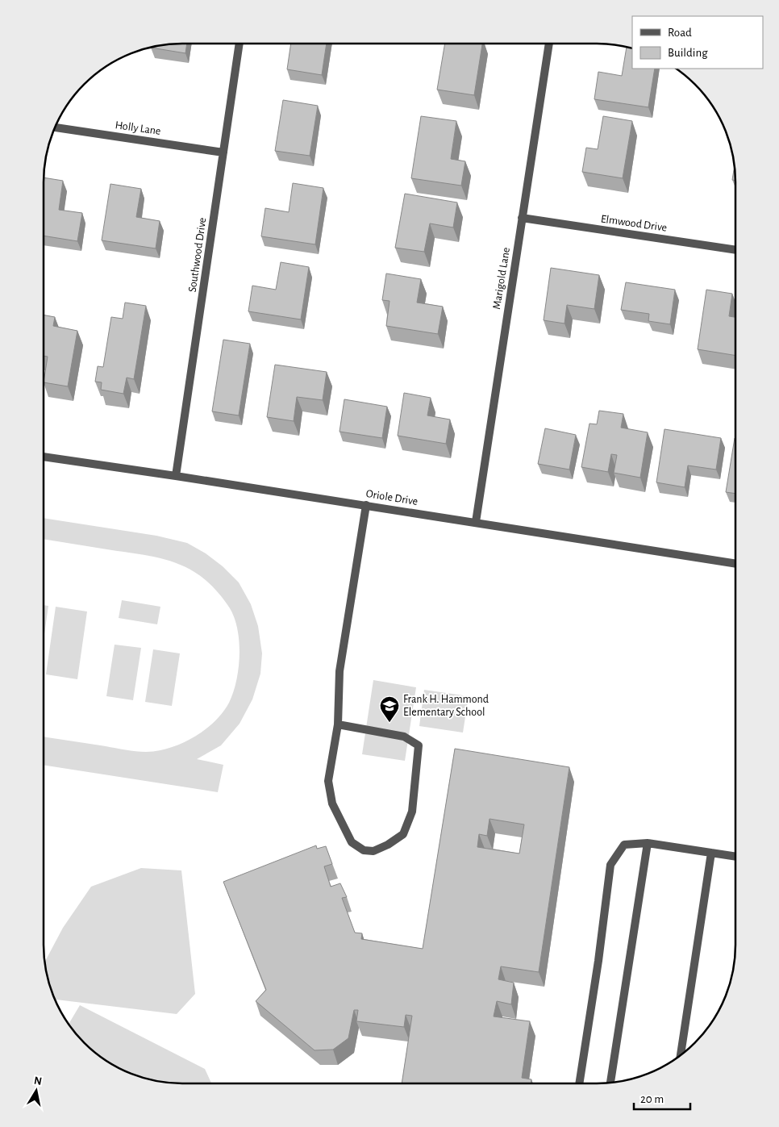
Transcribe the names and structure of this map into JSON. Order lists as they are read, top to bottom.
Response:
{
  "streets": {
    "street": [
      "Holly Lane",
      "Elmwood Drive",
      "Southwood Drive",
      "Marigold Lane",
      "Oriole Drive"
    ]
  },
  "crossings": [
    ["Holly Lane", "Southwood Drive"],
    ["Elmwood Drive", "Marigold Lane"],
    ["Southwood Drive", "Oriole Drive"],
    ["Marigold Lane", "Oriole Drive"]
  ],
  "places": {
    "school or university": ["Frank H. Hammond Elementary School"]
  },
  "legend": ["Road", "Building"],
  "scale_bar": "20 m",
  "north": "top"
}
